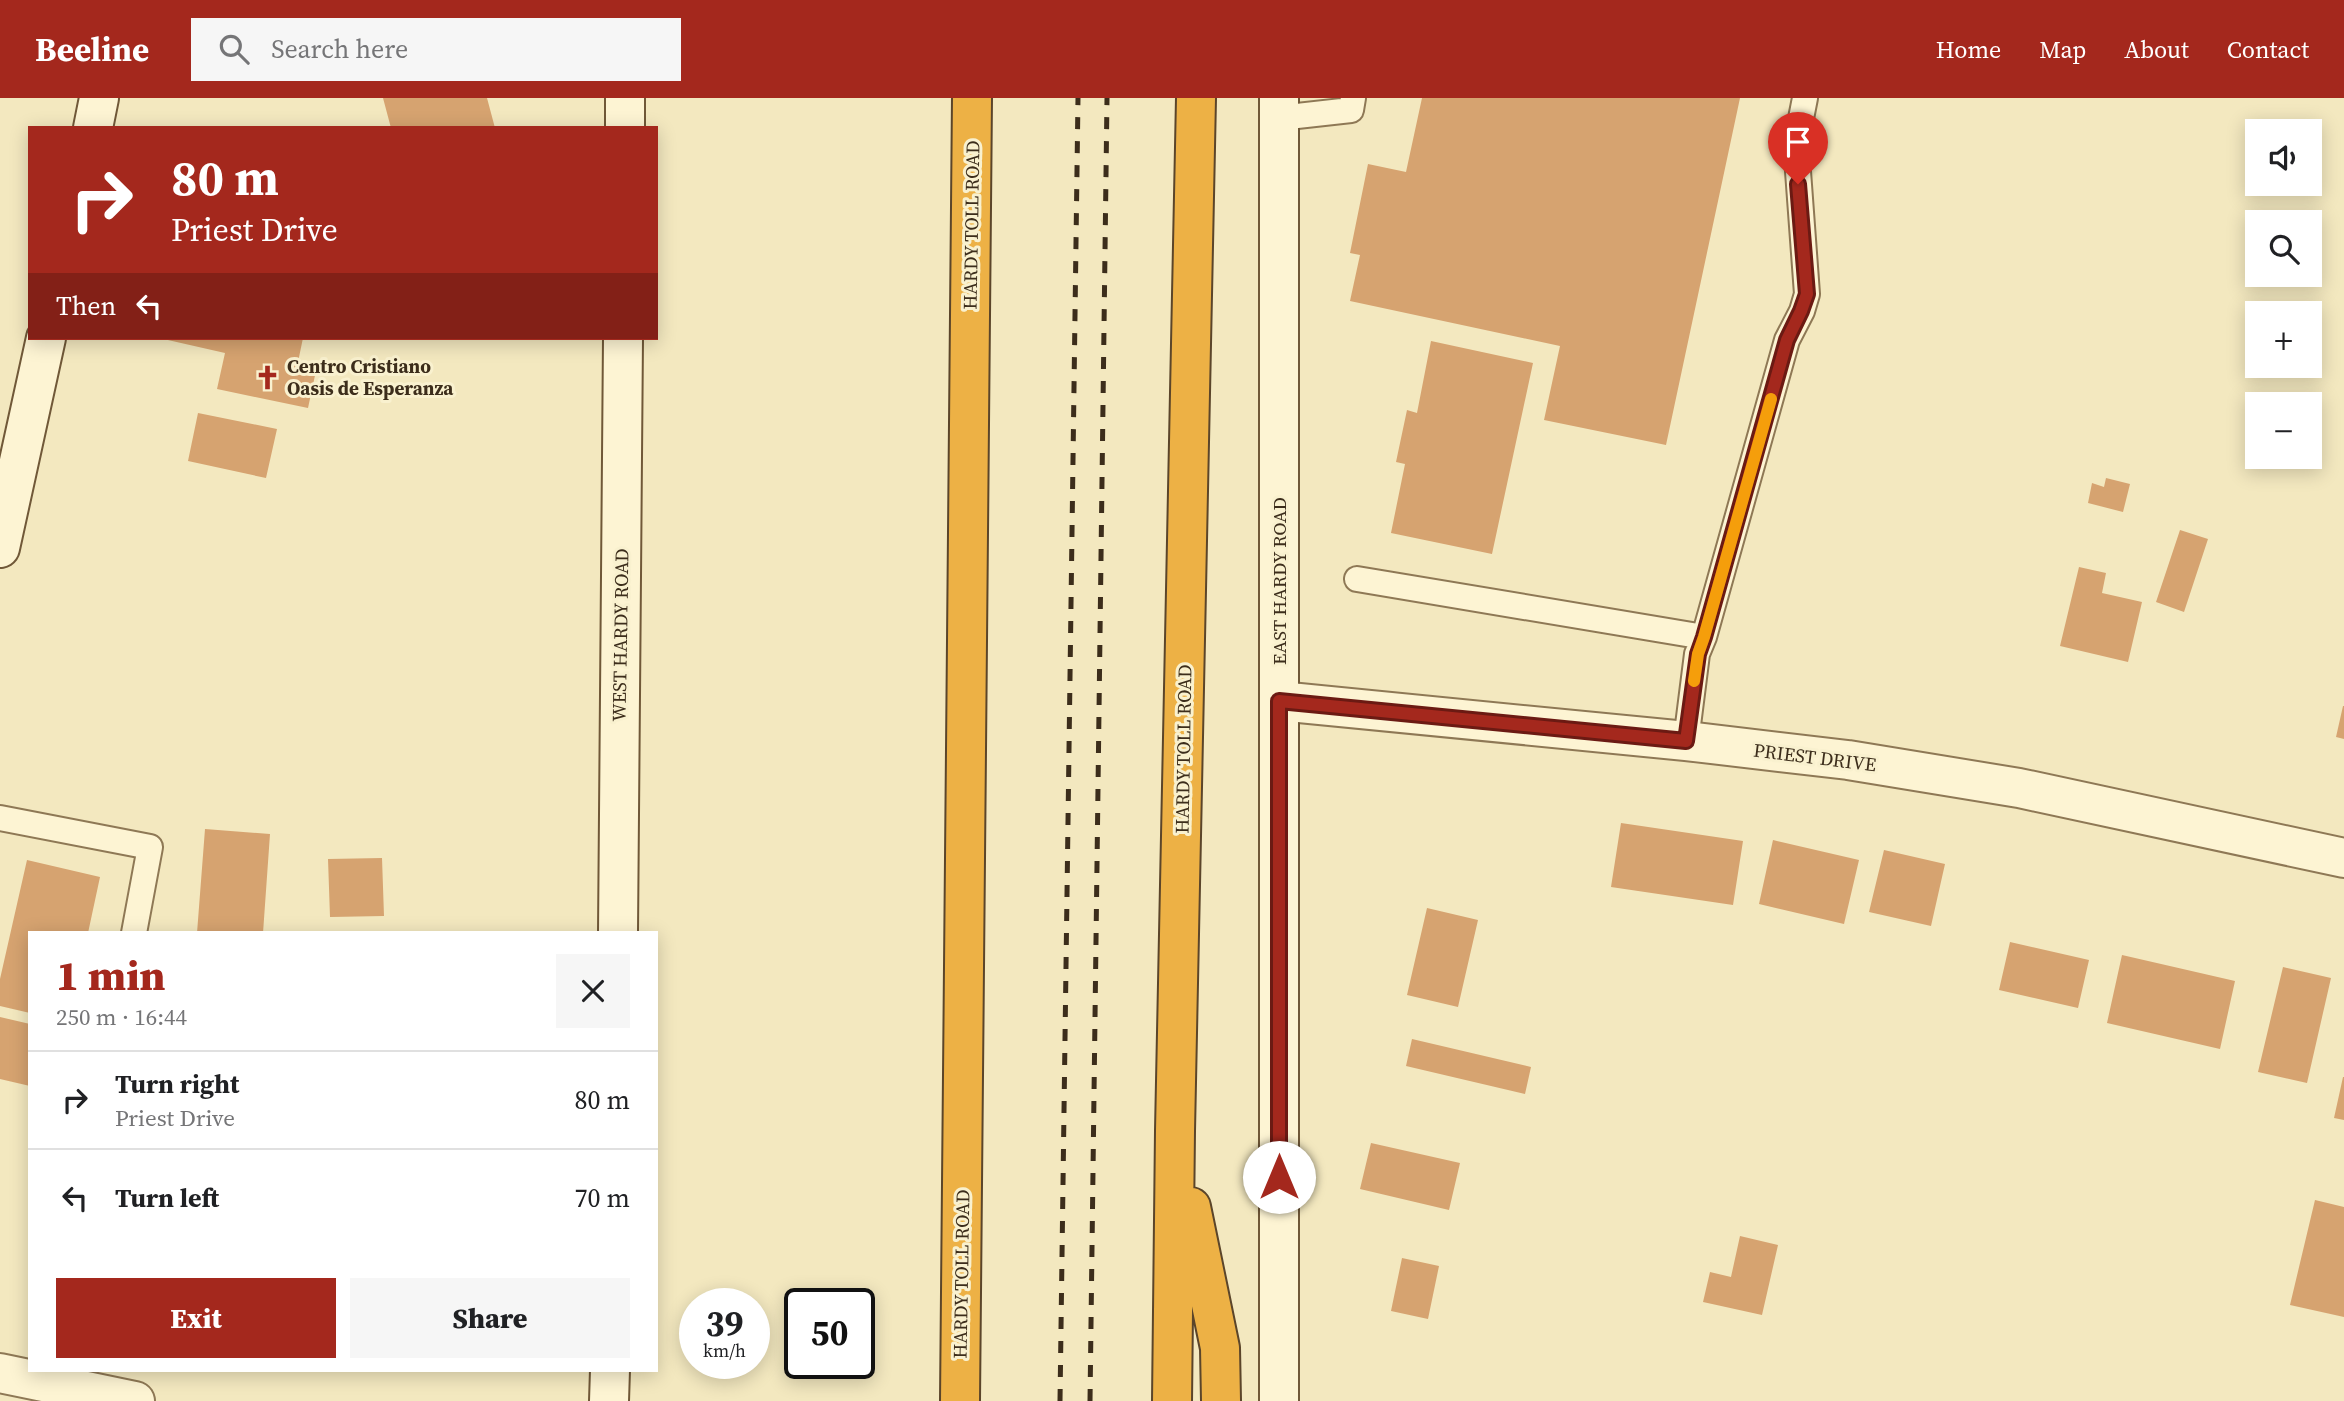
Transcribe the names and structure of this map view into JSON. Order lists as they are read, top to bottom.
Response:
{
  "streets": {
    "highway": ["HARDY TOLL ROAD"],
    "main road": ["EAST HARDY ROAD", "WEST HARDY ROAD", "PRIEST DRIVE"]
  },
  "crossings": [
    ["EAST HARDY ROAD", "PRIEST DRIVE"]
  ],
  "places": {
    "church": ["Centro Cristiano Oasis de Esperanza"]
  },
  "page": {
    "header": "Beeline",
    "search": "Search here",
    "nav": [
      "Home",
      "Map",
      "About",
      "Contact"
    ],
    "map_buttons": ["+", "−"],
    "turn": ["80 m", "Priest Drive"],
    "then": "Then",
    "heading": ["1 min", "250 m · 16:44"],
    "list": [
      {
        "name": "Turn right",
        "note": "Priest Drive",
        "value": "80 m"
      },
      {
        "name": "Turn left",
        "value": "70 m"
      }
    ],
    "buttons": ["Exit", "Share"],
    "speed": "39 km/h",
    "limit": "50"
  }
}
